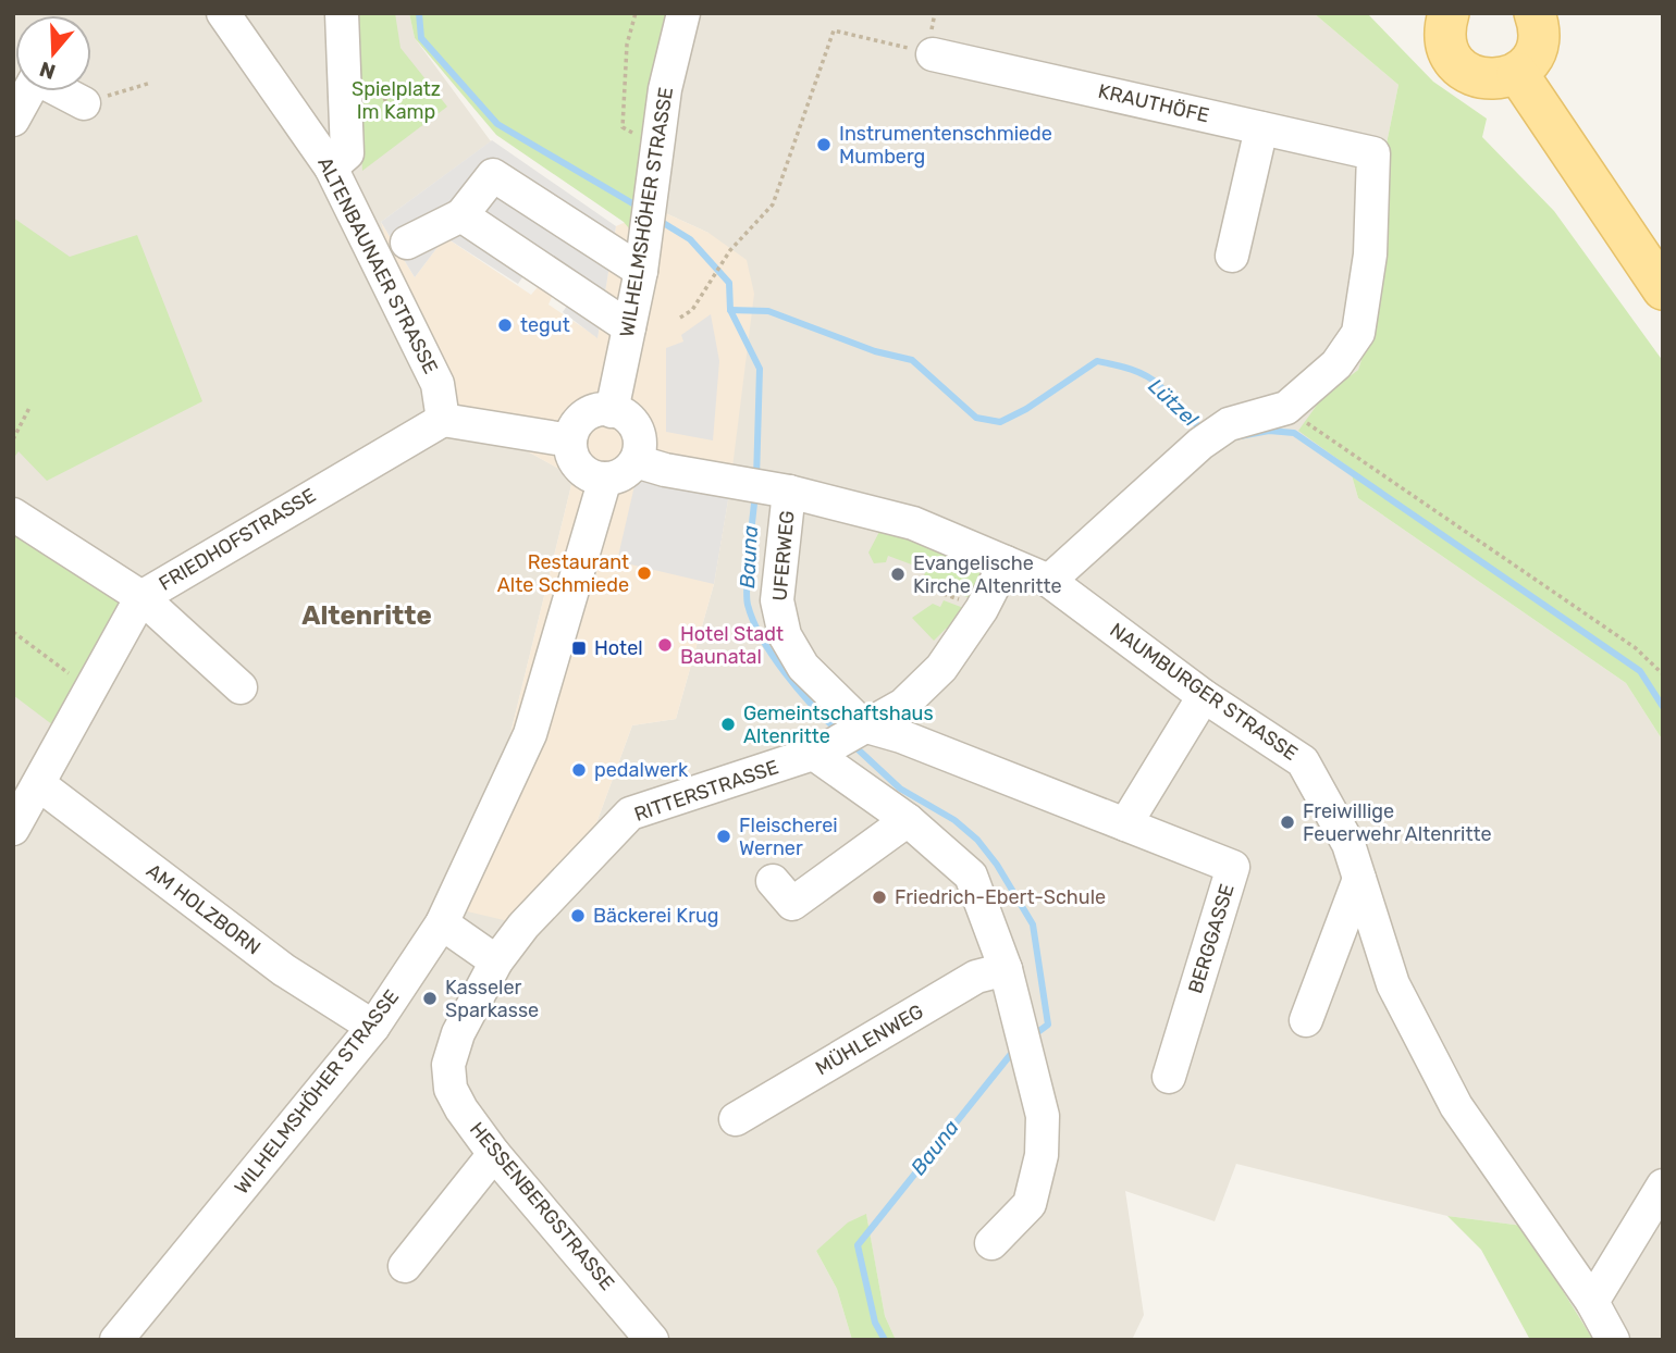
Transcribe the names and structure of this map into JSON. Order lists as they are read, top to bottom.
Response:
{
  "streets": {
    "street": [
      "KRAUTHÖFE",
      "WILHELMSHÖHER STRASSE",
      "ALTENBAUNAER STRASSE",
      "FRIEDHOFSTRASSE",
      "UFERWEG",
      "NAUMBURGER STRASSE",
      "RITTERSTRASSE",
      "AM HOLZBORN",
      "BERGGASSE",
      "MÜHLENWEG",
      "HESSENBERGSTRASSE"
    ]
  },
  "crossings": [
    ["WILHELMSHÖHER STRASSE", "AM HOLZBORN"],
    ["ALTENBAUNAER STRASSE", "FRIEDHOFSTRASSE"],
    ["FRIEDHOFSTRASSE", "AM HOLZBORN"],
    ["UFERWEG", "RITTERSTRASSE"],
    ["UFERWEG", "BERGGASSE"],
    ["RITTERSTRASSE", "BERGGASSE"],
    ["RITTERSTRASSE", "HESSENBERGSTRASSE"]
  ],
  "districts": ["Altenritte"],
  "water": ["Lützel", "Bauna"],
  "parks": ["Spielplatz Im Kamp"],
  "places": {
    "other": [
      "Instrumentenschmiede Mumberg",
      "tegut",
      "Restaurant Alte Schmiede",
      "Evangelische Kirche Altenritte",
      "Hotel Stadt Baunatal",
      "Gemeintschaftshaus Altenritte",
      "pedalwerk",
      "Freiwillige Feuerwehr Altenritte",
      "Fleischerei Werner",
      "Friedrich-Ebert-Schule",
      "Bäckerei Krug",
      "Kasseler Sparkasse"
    ],
    "transit": ["Hotel"]
  },
  "north": "bottom"
}
